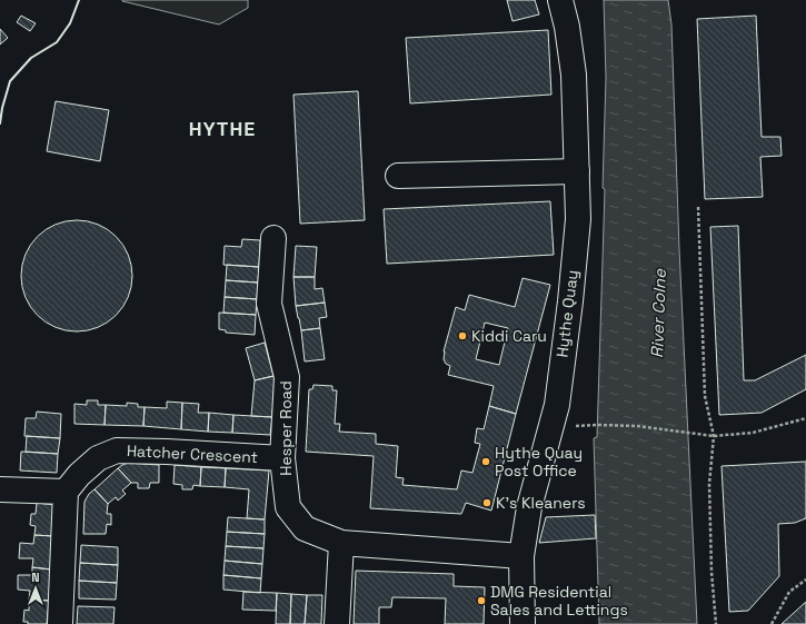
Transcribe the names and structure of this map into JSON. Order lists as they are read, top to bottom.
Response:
{
  "streets": {
    "street": ["Hythe Quay", "Hesper Road", "Hatcher Crescent"]
  },
  "crossings": [
    ["Hythe Quay", "Hesper Road"],
    ["Hesper Road", "Hatcher Crescent"]
  ],
  "districts": ["HYTHE"],
  "water": ["River Colne"],
  "places": [
    "Kiddi Caru",
    "Hythe Quay Post Office",
    "K's Kleaners",
    "DMG Residential Sales and Lettings"
  ],
  "north": "top"
}
